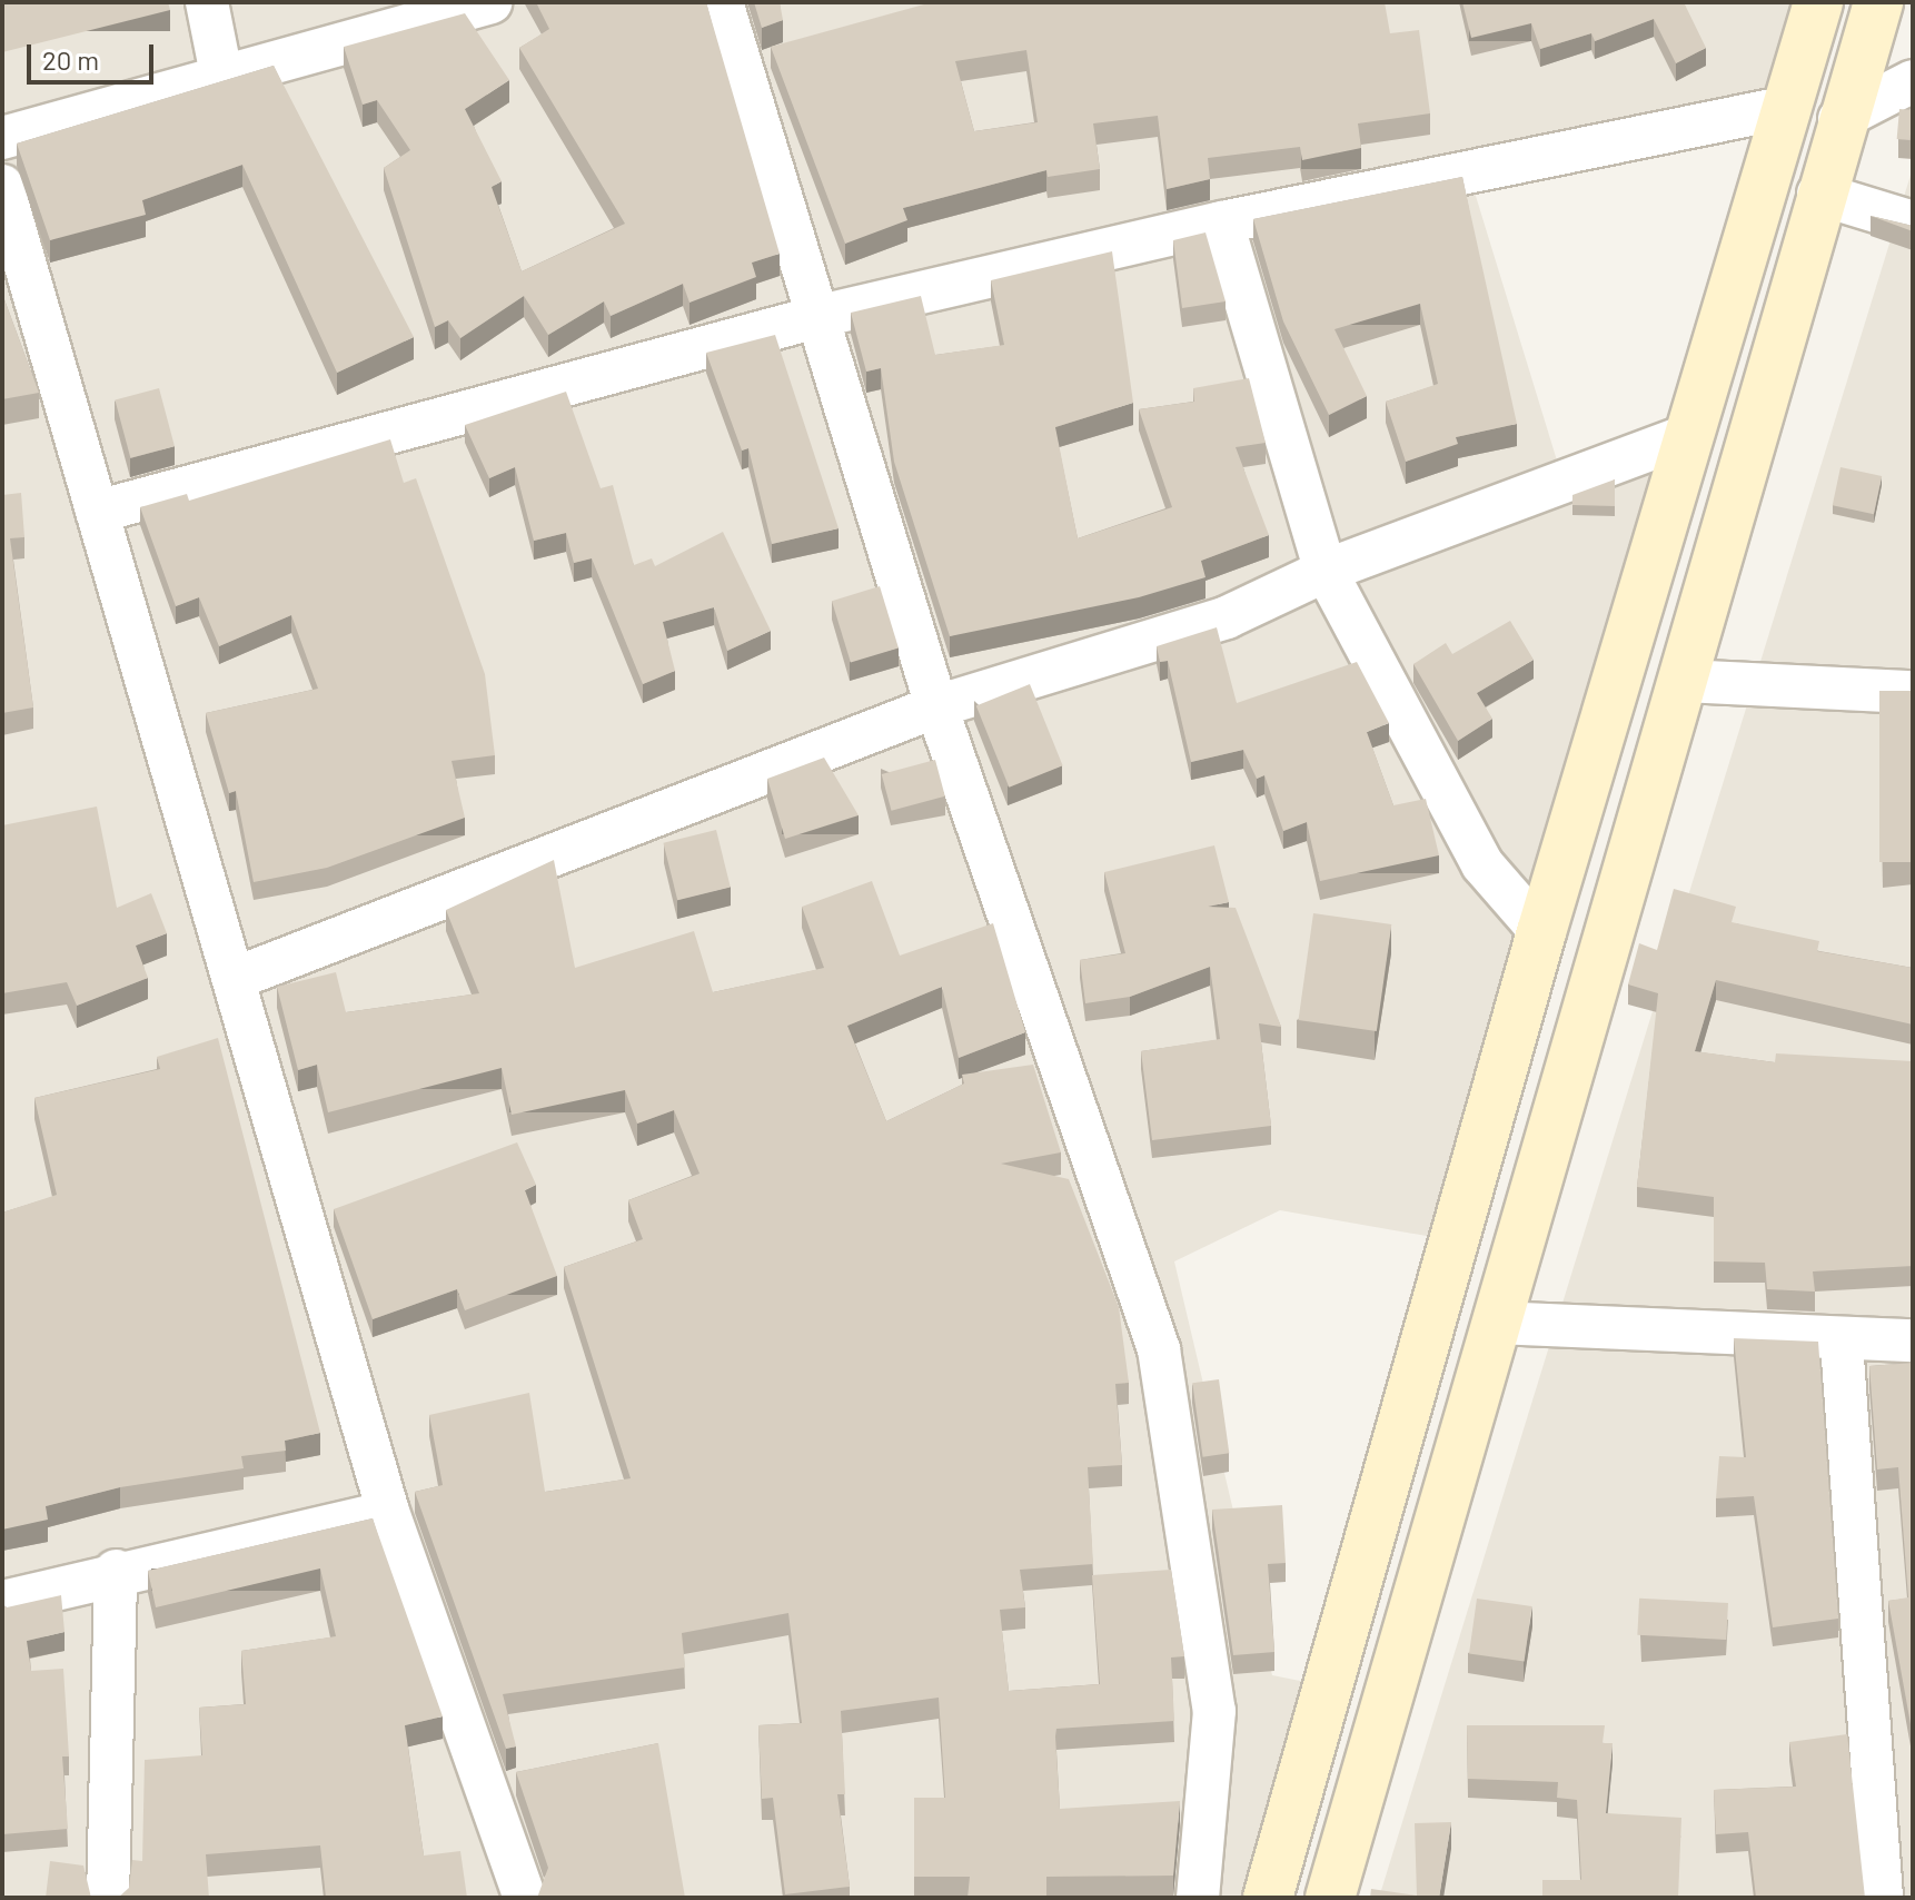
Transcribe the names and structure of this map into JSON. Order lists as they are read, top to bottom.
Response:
{
  "scale_bar": "20 m"
}
